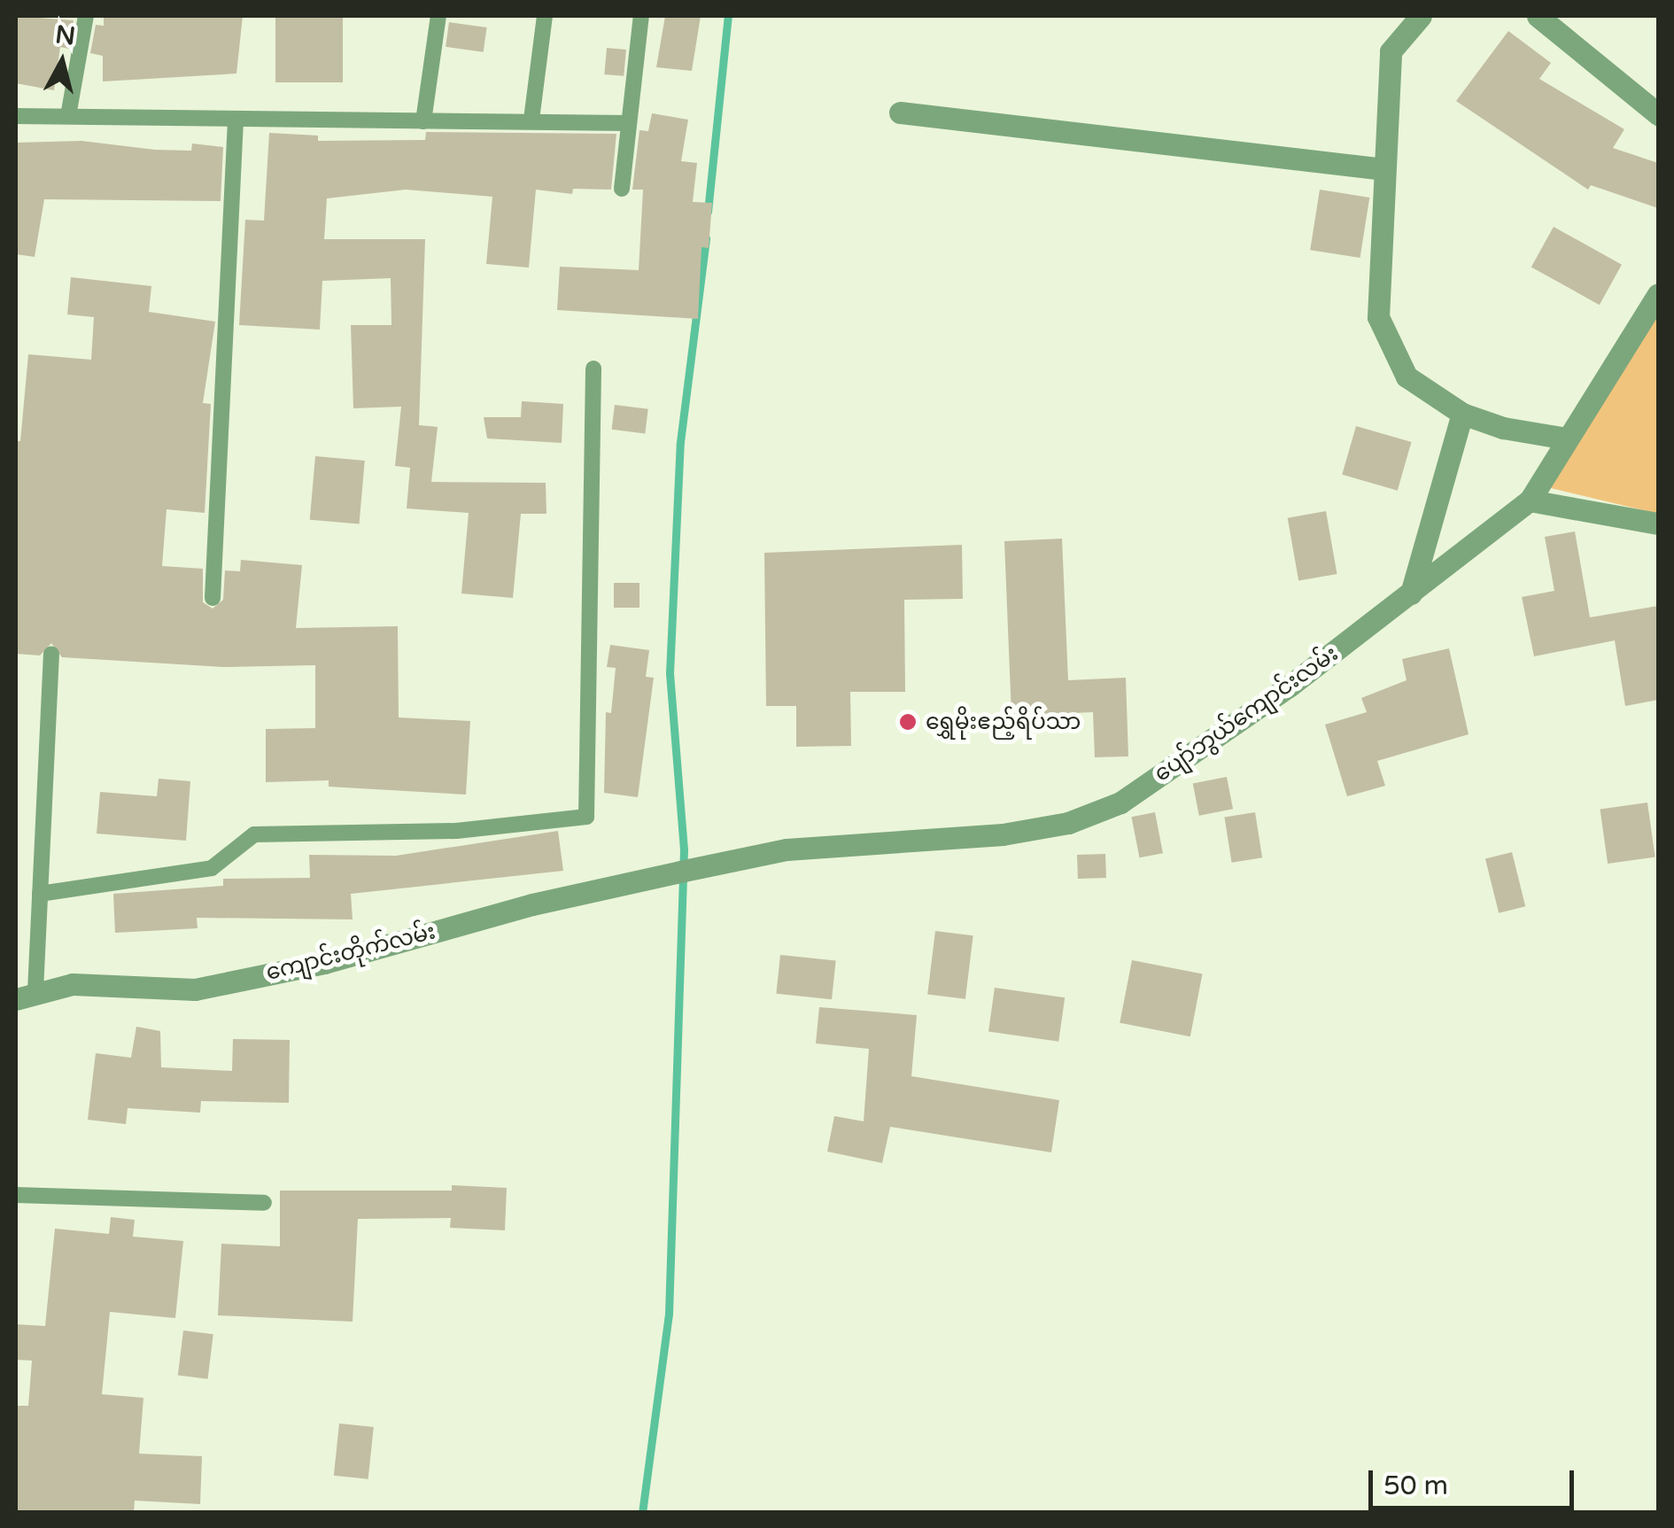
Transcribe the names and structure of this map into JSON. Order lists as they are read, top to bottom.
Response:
{
  "streets": {
    "street": ["ပျော်ဘွယ်ကျောင်းလမ်း", "ကျောင်းတိုက်လမ်း"]
  },
  "crossings": [
    ["ပျော်ဘွယ်ကျောင်းလမ်း", "ကျောင်းတိုက်လမ်း"]
  ],
  "places": ["ရွှေမိုးဧည့်ရိပ်သာ"],
  "scale_bar": "50 m",
  "north": "top"
}
